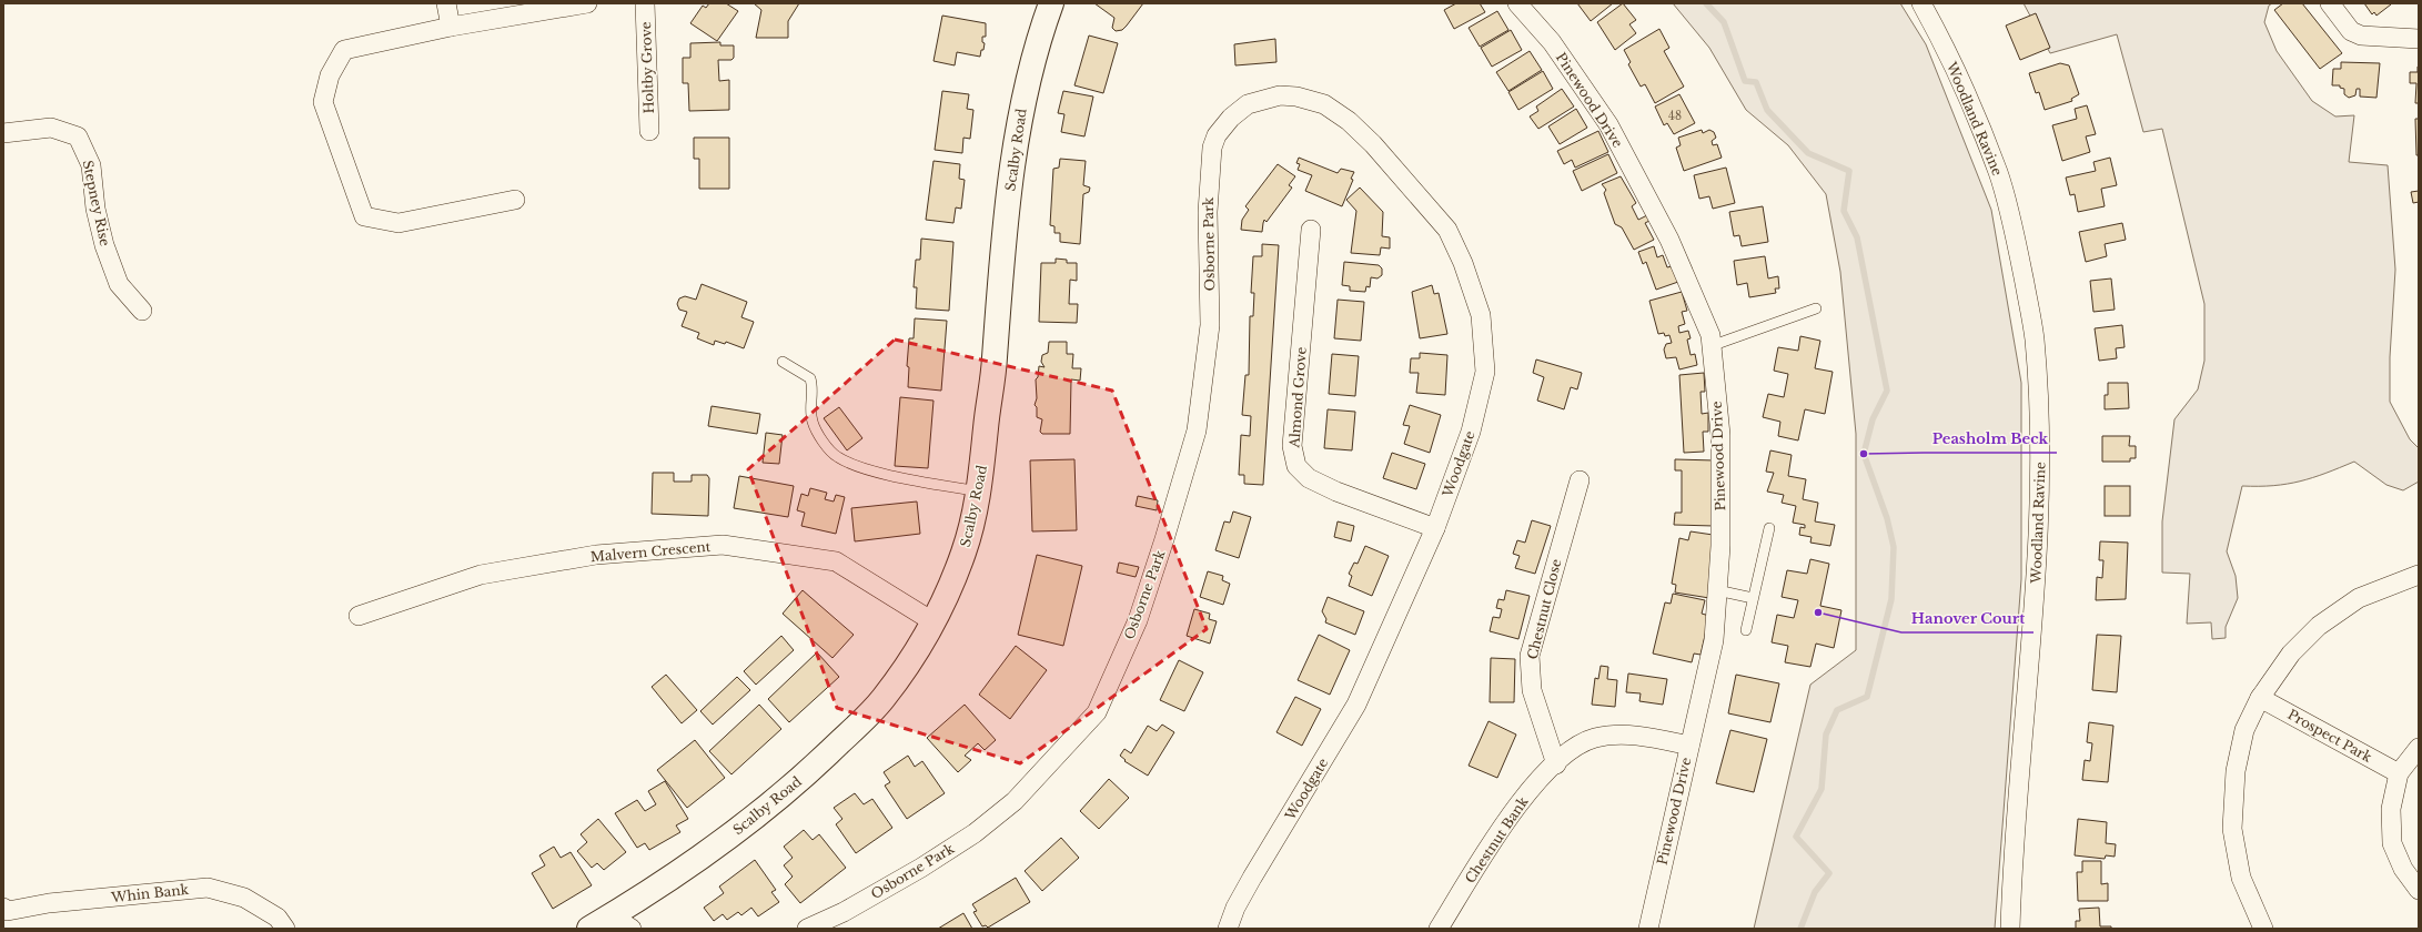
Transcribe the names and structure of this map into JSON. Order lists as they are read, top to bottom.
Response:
{
  "streets": {
    "highway": ["Scalby Road"],
    "street": [
      "Holtby Grove",
      "Pinewood Drive",
      "Woodland Ravine",
      "Stepney Rise",
      "Osborne Park",
      "Almond Grove",
      "Woodgate",
      "Malvern Crescent",
      "Chestnut Close",
      "Prospect Park",
      "Chestnut Bank",
      "Whin Bank"
    ]
  },
  "crossings": [
    ["Pinewood Drive", "Chestnut Bank"],
    ["Scalby Road", "Malvern Crescent"],
    ["Osborne Park", "Woodgate"],
    ["Almond Grove", "Woodgate"],
    ["Chestnut Close", "Chestnut Bank"]
  ],
  "places": ["Peasholm Beck", "Hanover Court"],
  "house_numbers": ["48"]
}
